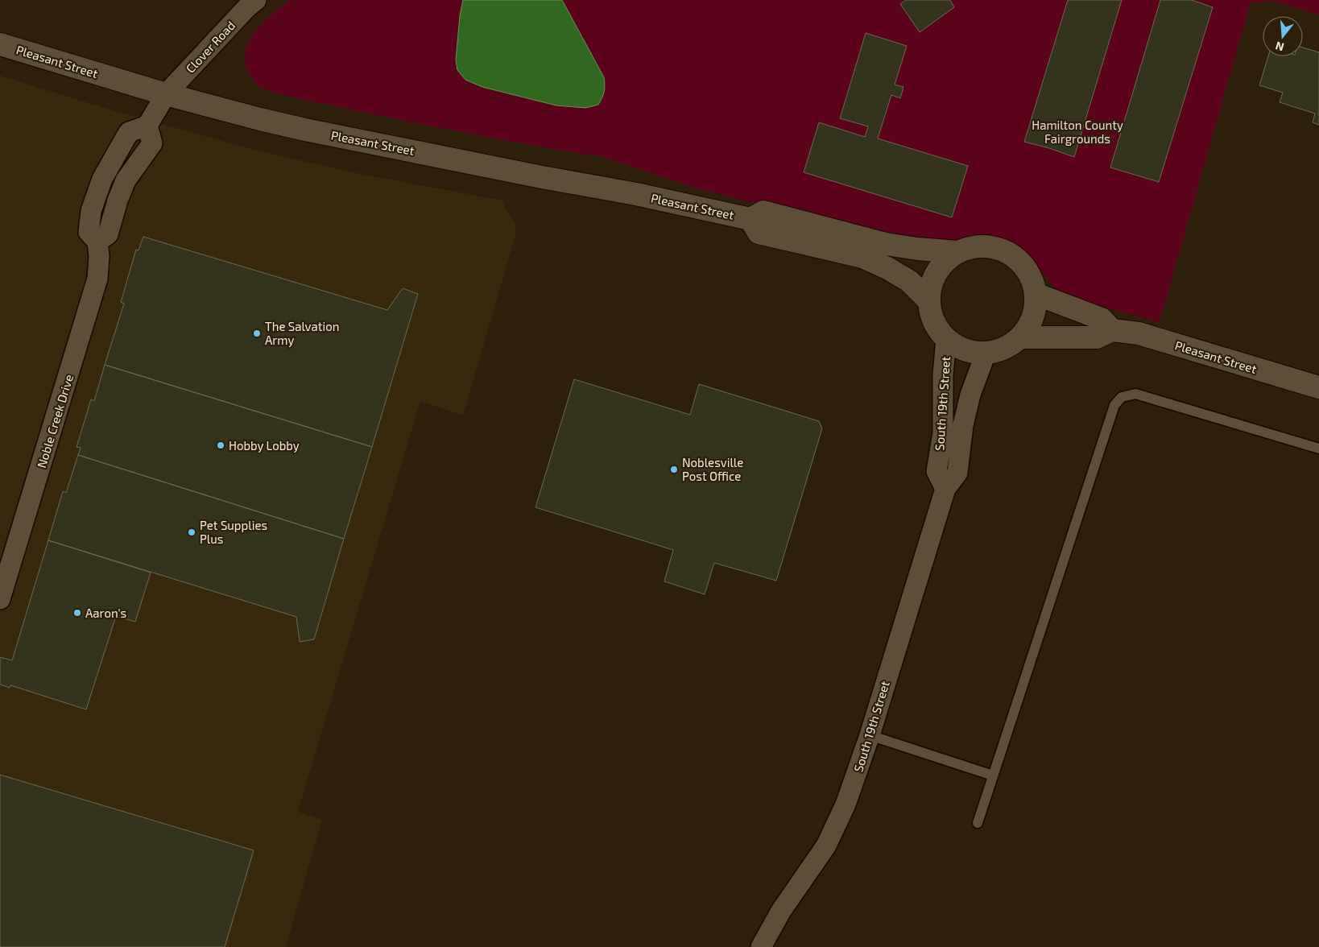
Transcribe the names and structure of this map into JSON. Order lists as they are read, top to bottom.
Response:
{
  "streets": {
    "street": [
      "Clover Road",
      "Pleasant Street",
      "South 19th Street",
      "Noble Creek Drive"
    ]
  },
  "crossings": [
    ["Clover Road", "Pleasant Street"],
    ["Clover Road", "Noble Creek Drive"],
    ["Pleasant Street", "South 19th Street"],
    ["Pleasant Street", "Noble Creek Drive"]
  ],
  "parks": ["Hamilton County Fairgrounds"],
  "places": [
    "The Salvation Army",
    "Hobby Lobby",
    "Noblesville Post Office",
    "Pet Supplies Plus",
    "Aaron's"
  ],
  "north": "bottom"
}
